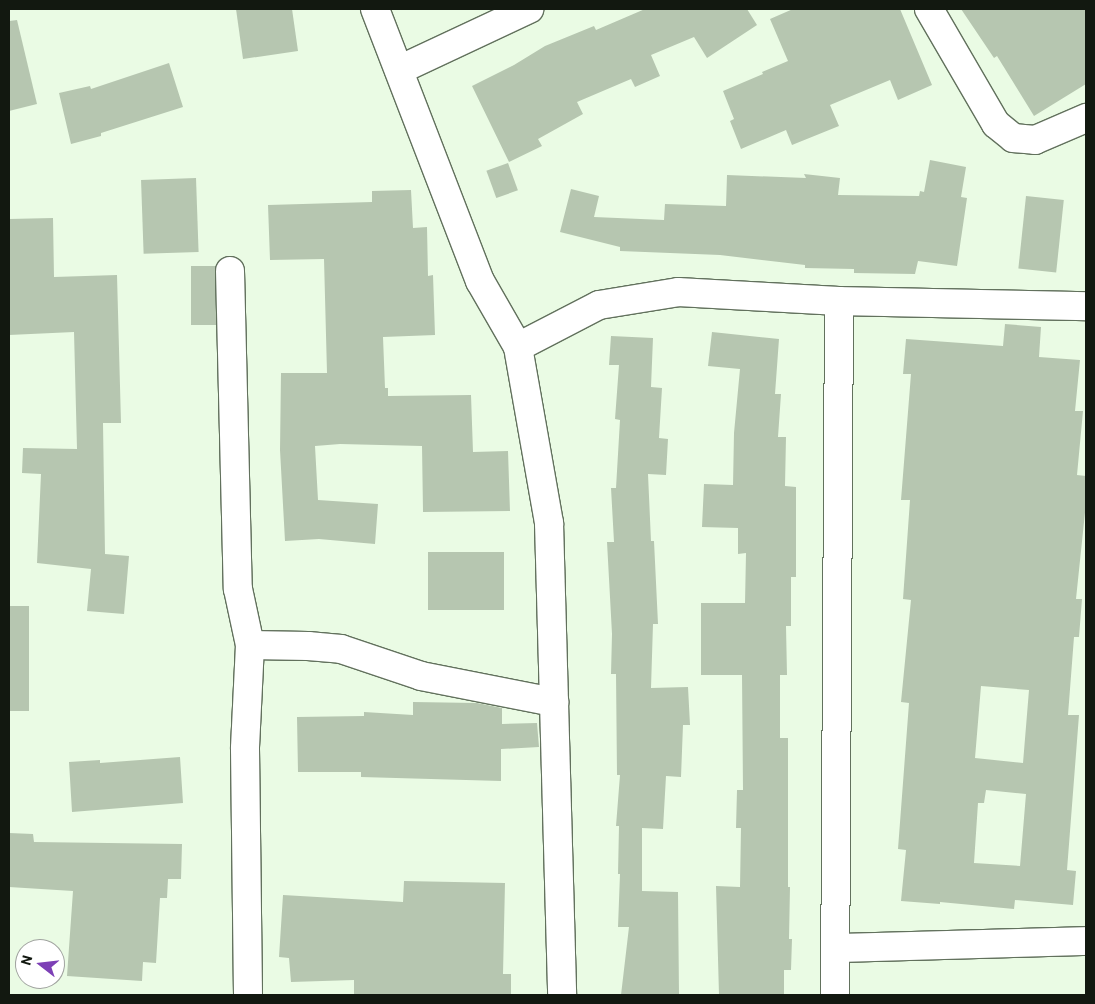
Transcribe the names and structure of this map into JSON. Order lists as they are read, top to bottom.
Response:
{
  "north": "left"
}
